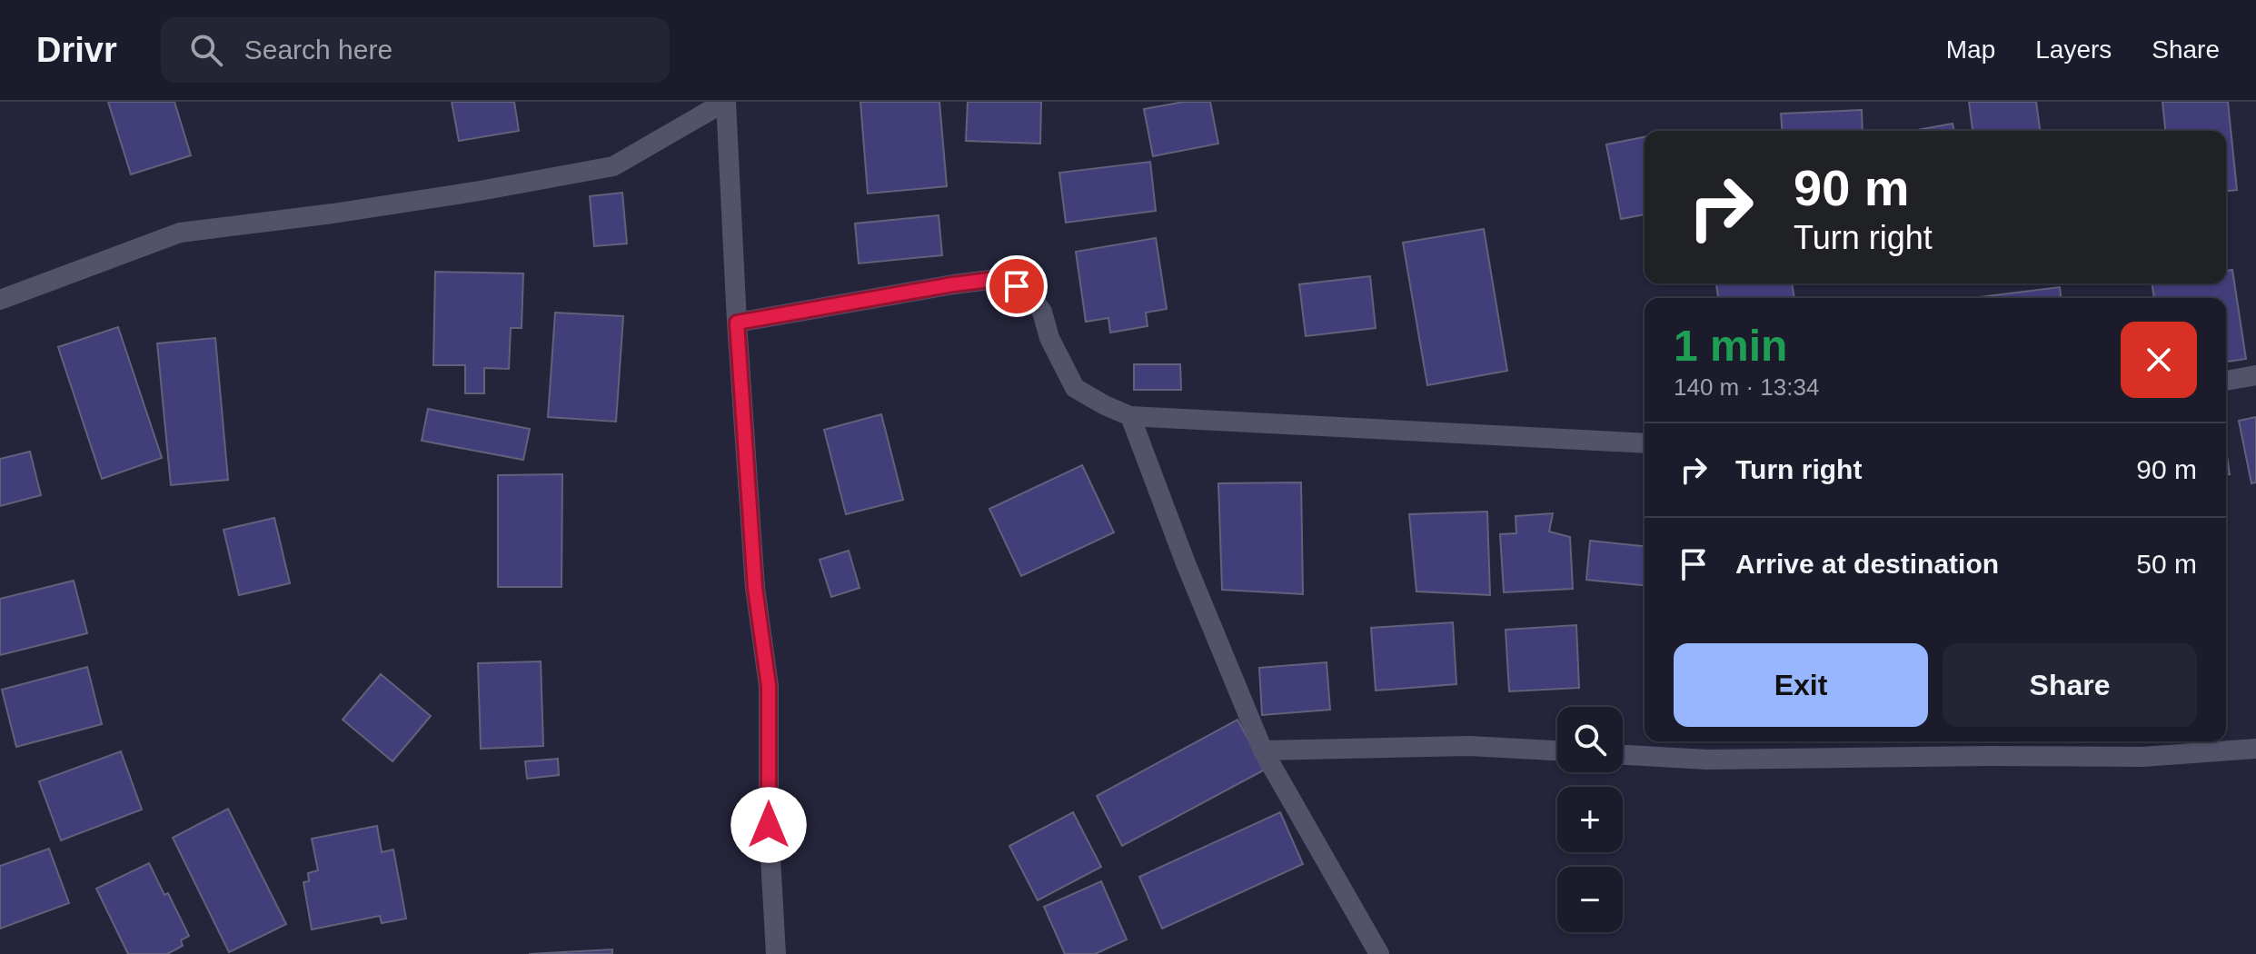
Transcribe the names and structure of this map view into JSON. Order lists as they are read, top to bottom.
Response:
{
  "page": {
    "header": "Drivr",
    "search": "Search here",
    "nav": ["Map", "Layers", "Share"],
    "turn": ["90 m", "Turn right"],
    "heading": ["1 min", "140 m · 13:34"],
    "list": [
      {
        "name": "Turn right",
        "value": "90 m"
      },
      {
        "name": "Arrive at destination",
        "value": "50 m"
      }
    ],
    "buttons": ["Exit", "Share"],
    "map_buttons": ["+", "−"]
  }
}
